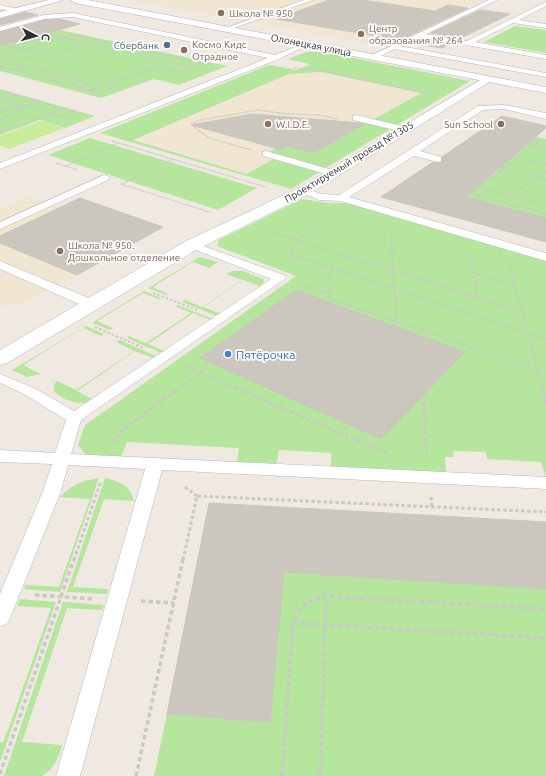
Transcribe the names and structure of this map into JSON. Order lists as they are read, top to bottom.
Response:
{
  "streets": {
    "street": ["Олонецкая улица", "Проектируемый проезд №1305"]
  },
  "crossings": [
    ["Олонецкая улица", "Проектируемый проезд №1305"]
  ],
  "places": [
    "Школа № 950",
    "Центр образования № 264",
    "Сбербанк",
    "Космо Кидс Отрадное",
    "W.I.D.E.",
    "Sun School",
    "Школа № 950. Дошкольное отделение",
    "Пятёрочка"
  ],
  "north": "right"
}
